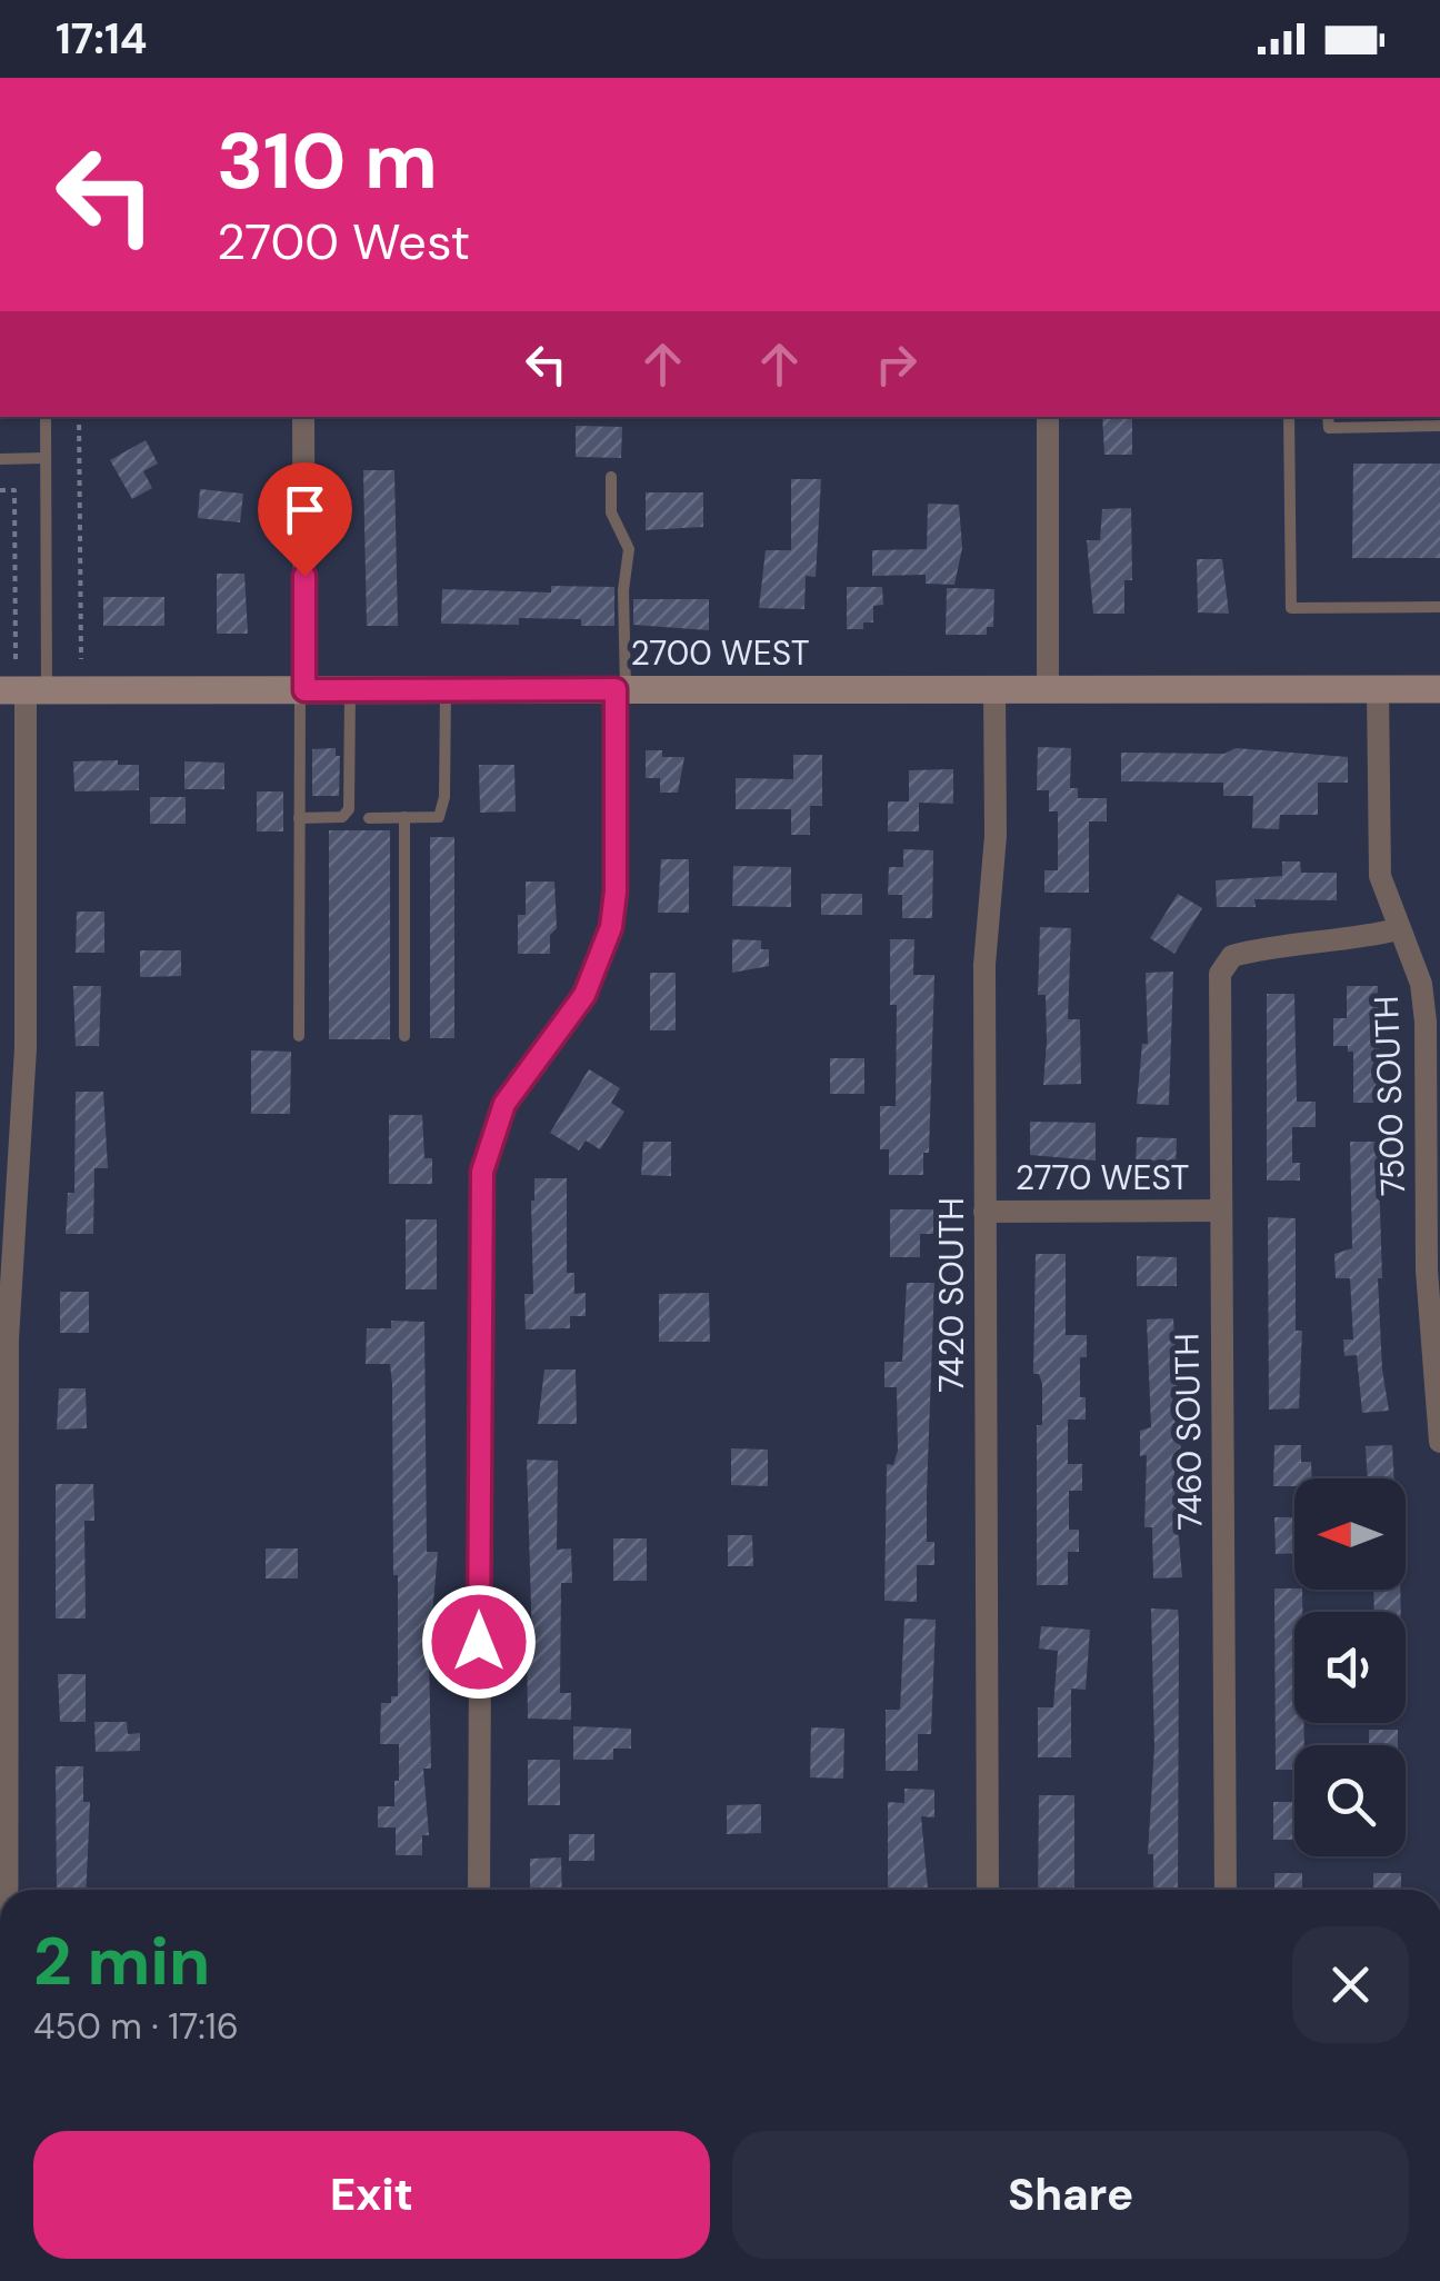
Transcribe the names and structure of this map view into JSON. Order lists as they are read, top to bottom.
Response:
{
  "streets": {
    "main road": ["2700 WEST"],
    "street": [
      "7500 SOUTH",
      "2770 WEST",
      "7420 SOUTH",
      "7460 SOUTH"
    ]
  },
  "crossings": [
    ["2700 WEST", "7500 SOUTH"],
    ["2700 WEST", "7420 SOUTH"],
    ["7500 SOUTH", "7460 SOUTH"],
    ["2770 WEST", "7420 SOUTH"],
    ["2770 WEST", "7460 SOUTH"]
  ],
  "north": "left",
  "page": {
    "status": "17:14",
    "turn": ["310 m", "2700 West"],
    "heading": ["2 min", "450 m · 17:16"],
    "buttons": ["Exit", "Share"]
  }
}
